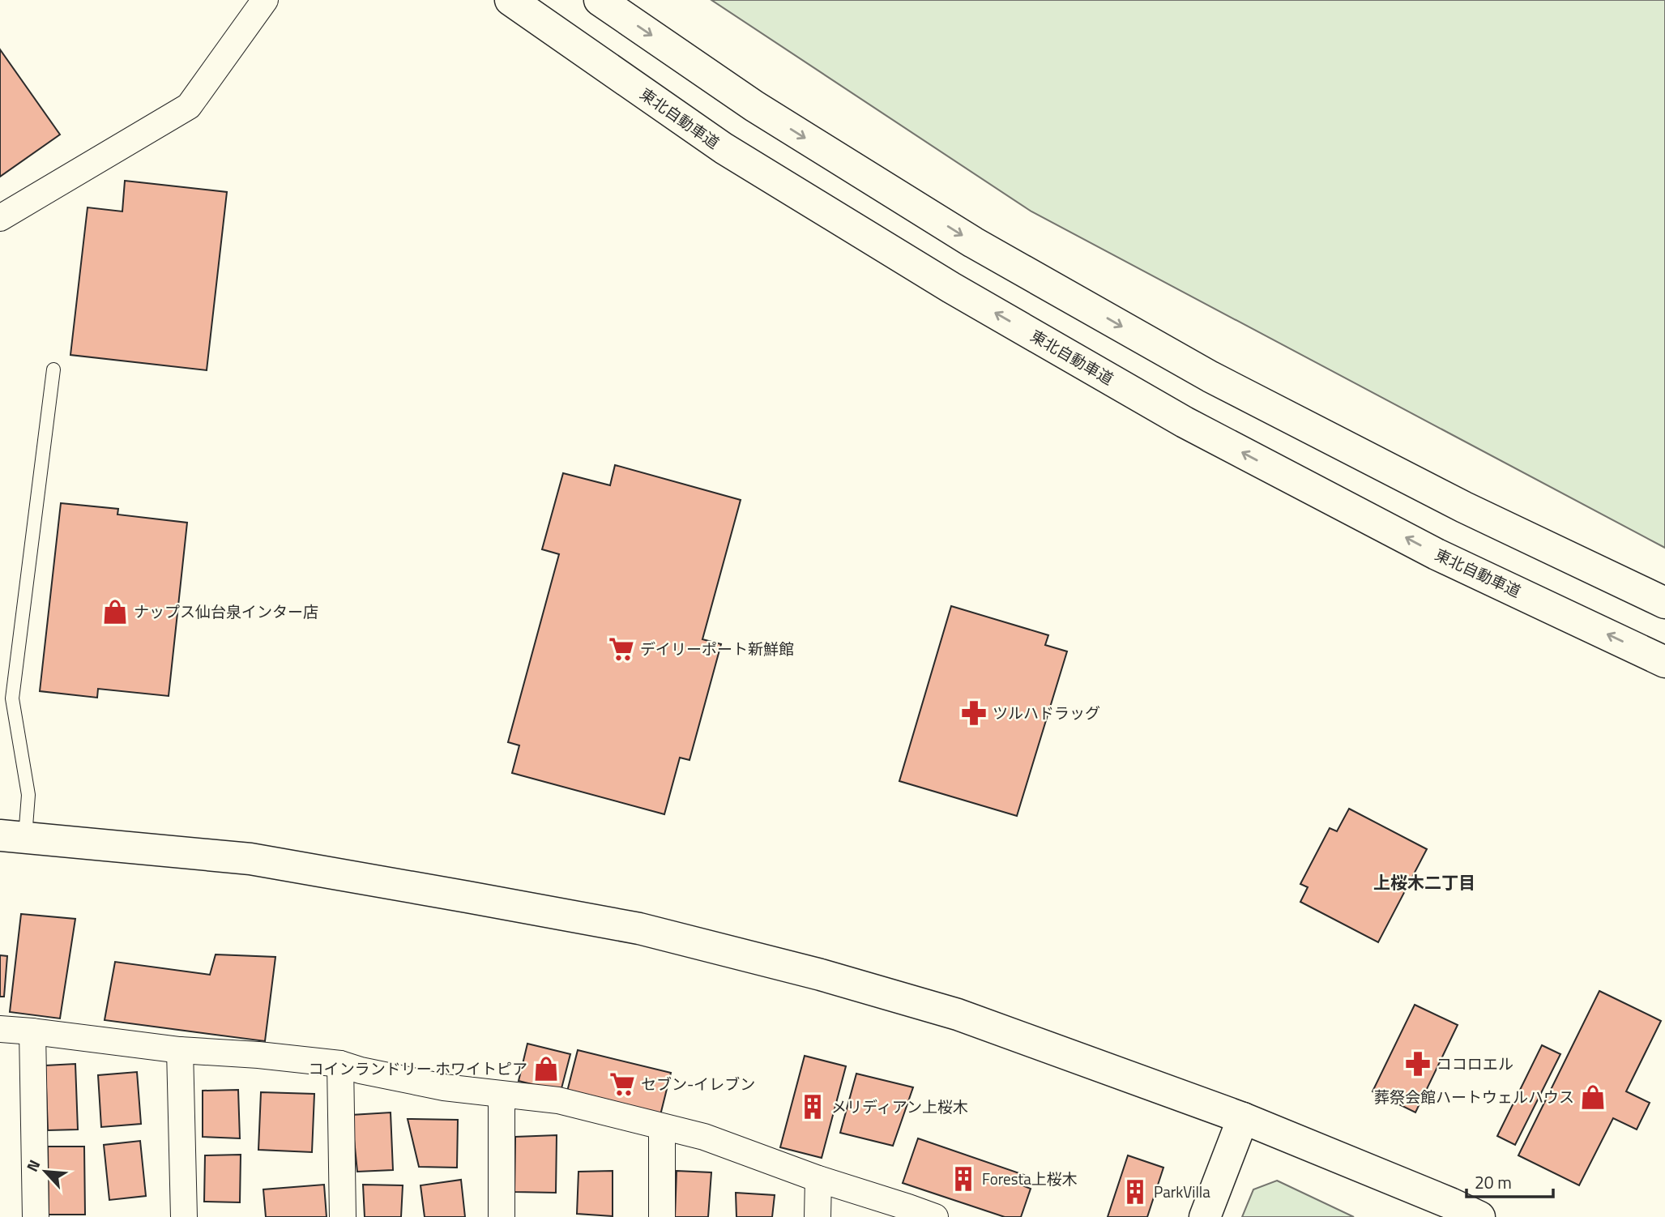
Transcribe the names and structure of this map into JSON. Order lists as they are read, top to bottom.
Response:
{
  "streets": {
    "main road": ["東北自動車道"]
  },
  "districts": ["上桜木二丁目"],
  "places": {
    "shop": ["ナップス仙台泉インター店", "コインランドリー ホワイトピア", "葬祭会館ハートウェルハウス"],
    "supermarket": ["デイリーポート新鮮館", "セブン-イレブン"],
    "pharmacy": ["ツルハドラッグ", "ココロエル"],
    "building": ["メリディアン上桜木", "Foresta上桜木", "ParkVilla"]
  },
  "scale_bar": "20 m",
  "north": "top left"
}
